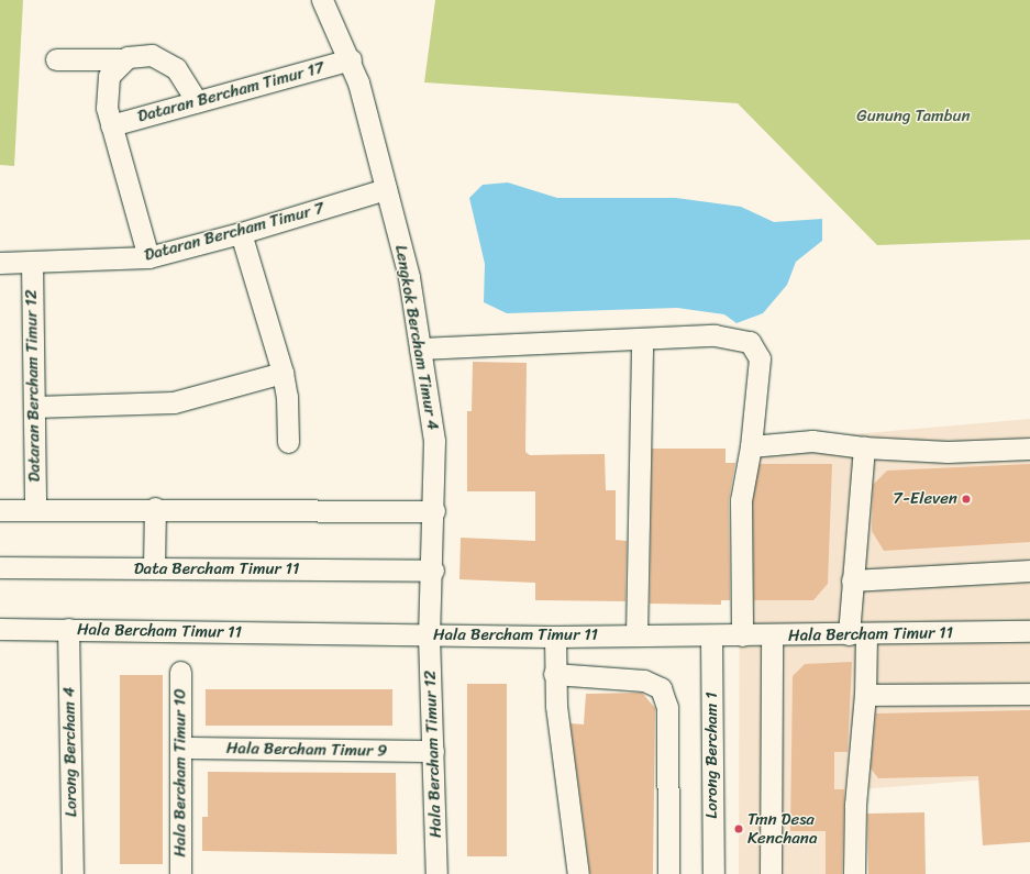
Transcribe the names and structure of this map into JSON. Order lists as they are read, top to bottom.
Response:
{
  "streets": {
    "street": [
      "Dataran Bercham Timur 17",
      "Dataran Bercham Timur 7",
      "Lengkok Bercham Timur 4",
      "Dataran Bercham Timur 12",
      "Data Bercham Timur 11",
      "Hala Bercham Timur 11",
      "Hala Bercham Timur 9",
      "Lorong Bercham 4",
      "Hala Bercham Timur 12",
      "Lorong Bercham 1",
      "Hala Bercham Timur 10"
    ]
  },
  "crossings": [
    ["Dataran Bercham Timur 17", "Lengkok Bercham Timur 4"],
    ["Dataran Bercham Timur 7", "Lengkok Bercham Timur 4"],
    ["Dataran Bercham Timur 7", "Dataran Bercham Timur 12"],
    ["Lengkok Bercham Timur 4", "Data Bercham Timur 11"],
    ["Lengkok Bercham Timur 4", "Hala Bercham Timur 11"],
    ["Lengkok Bercham Timur 4", "Hala Bercham Timur 12"],
    ["Hala Bercham Timur 11", "Lorong Bercham 4"],
    ["Hala Bercham Timur 11", "Hala Bercham Timur 12"],
    ["Hala Bercham Timur 11", "Lorong Bercham 1"],
    ["Hala Bercham Timur 9", "Hala Bercham Timur 12"],
    ["Hala Bercham Timur 9", "Hala Bercham Timur 10"]
  ],
  "parks": ["Gunung Tambun"],
  "places": ["7-Eleven", "Tmn Desa Kenchana"]
}
